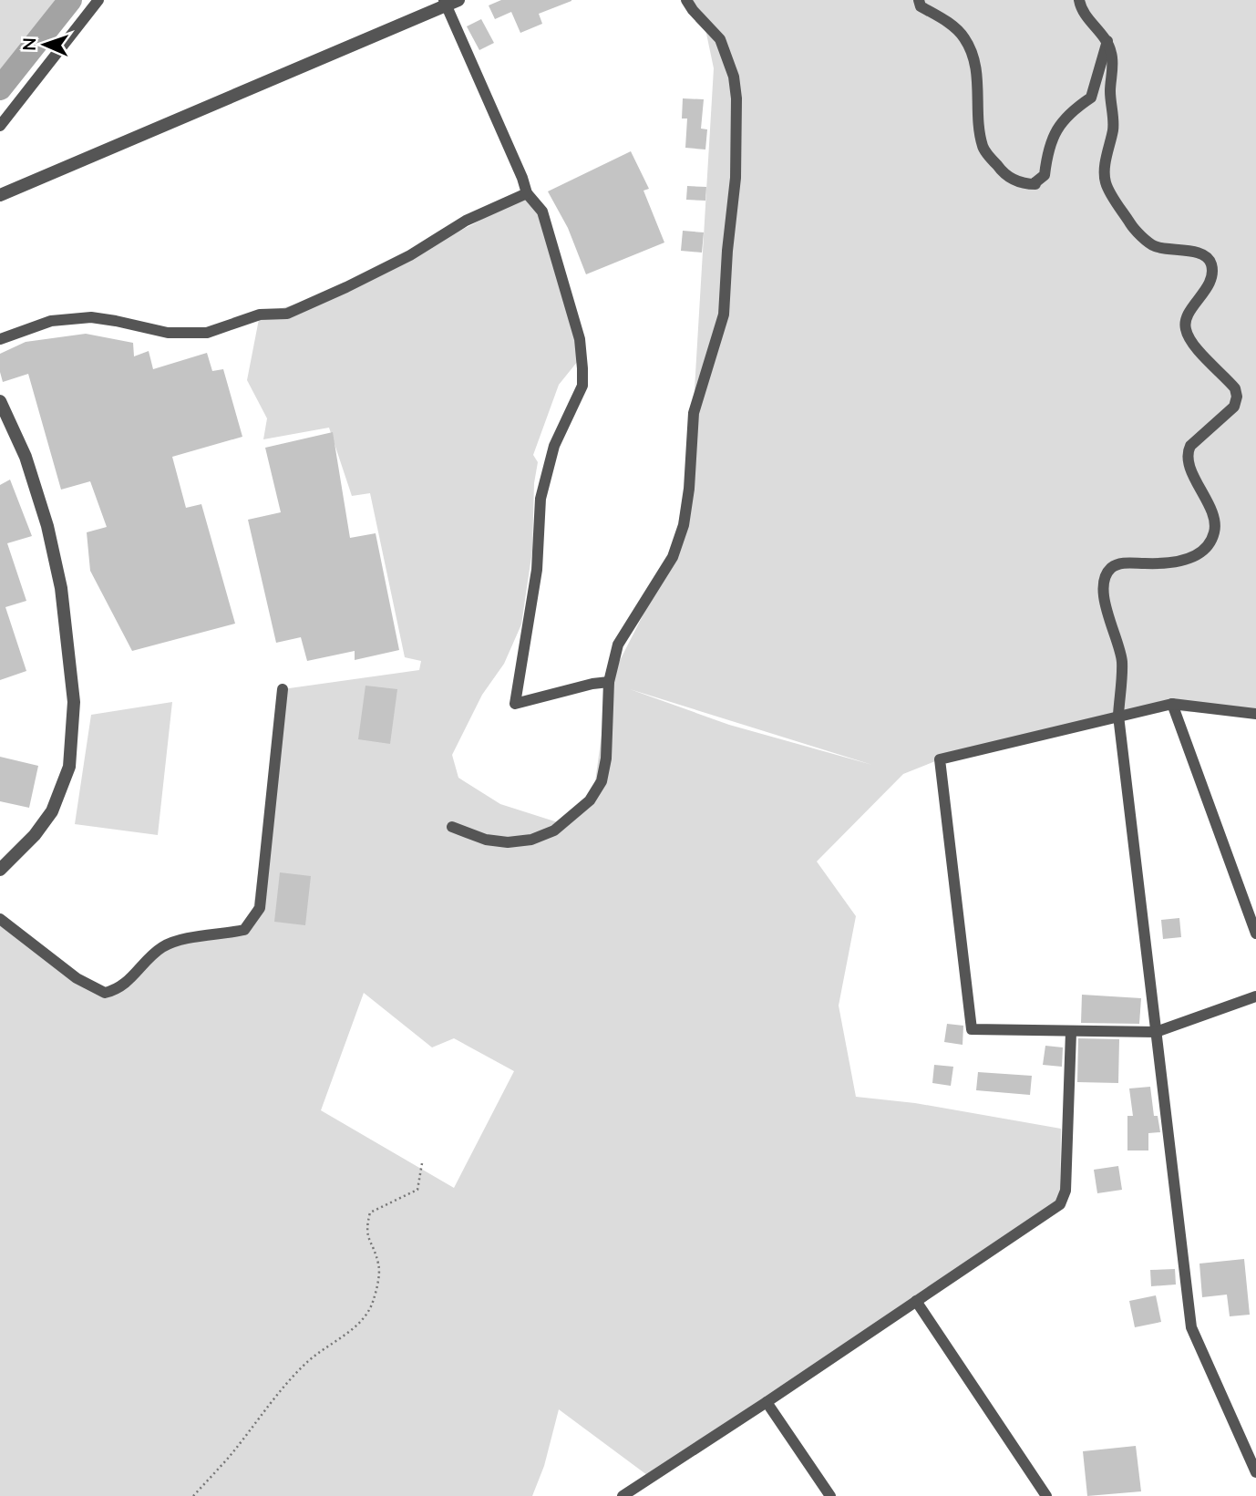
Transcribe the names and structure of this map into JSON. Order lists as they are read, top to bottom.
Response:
{
  "north": "left"
}
